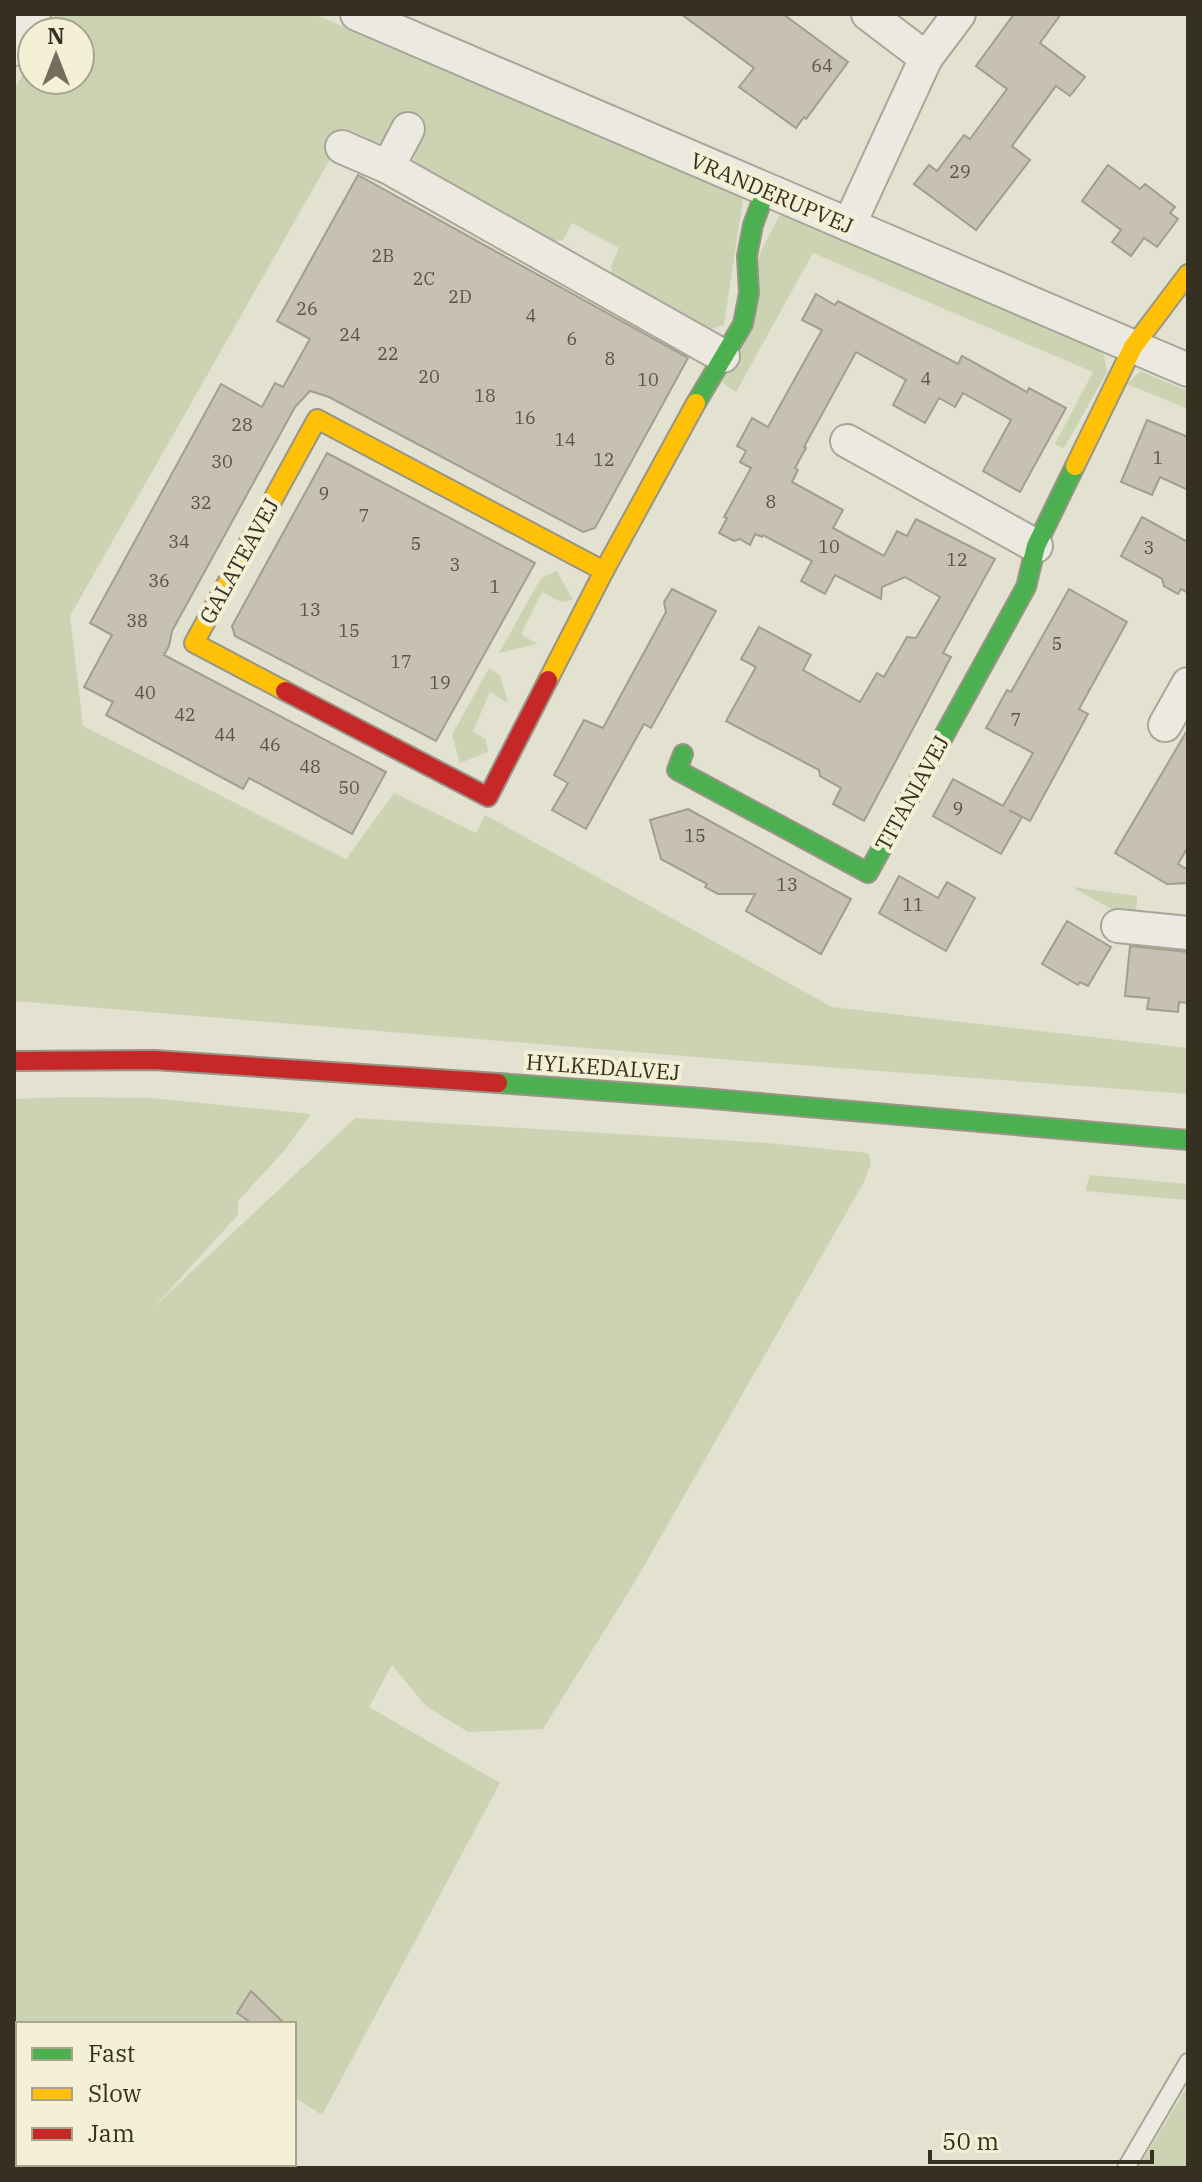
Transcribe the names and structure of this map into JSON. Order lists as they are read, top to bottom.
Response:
{
  "streets": {
    "street": [
      "VRANDERUPVEJ",
      "GALATEAVEJ",
      "TITANIAVEJ",
      "HYLKEDALVEJ"
    ]
  },
  "crossings": [
    ["VRANDERUPVEJ", "GALATEAVEJ"],
    ["VRANDERUPVEJ", "TITANIAVEJ"]
  ],
  "house_numbers": [
    "64",
    "29",
    "2B",
    "2C",
    "2D",
    "26",
    "4",
    "24",
    "6",
    "22",
    "8",
    "20",
    "4",
    "10",
    "18",
    "16",
    "28",
    "14",
    "1",
    "12",
    "30",
    "9",
    "8",
    "32",
    "7",
    "34",
    "5",
    "10",
    "3",
    "12",
    "3",
    "36",
    "1",
    "13",
    "38",
    "15",
    "5",
    "17",
    "19",
    "40",
    "42",
    "7",
    "44",
    "46",
    "48",
    "50",
    "9",
    "15",
    "13",
    "11"
  ],
  "legend": ["Fast", "Slow", "Jam"],
  "scale_bar": "50 m",
  "north": "top"
}
